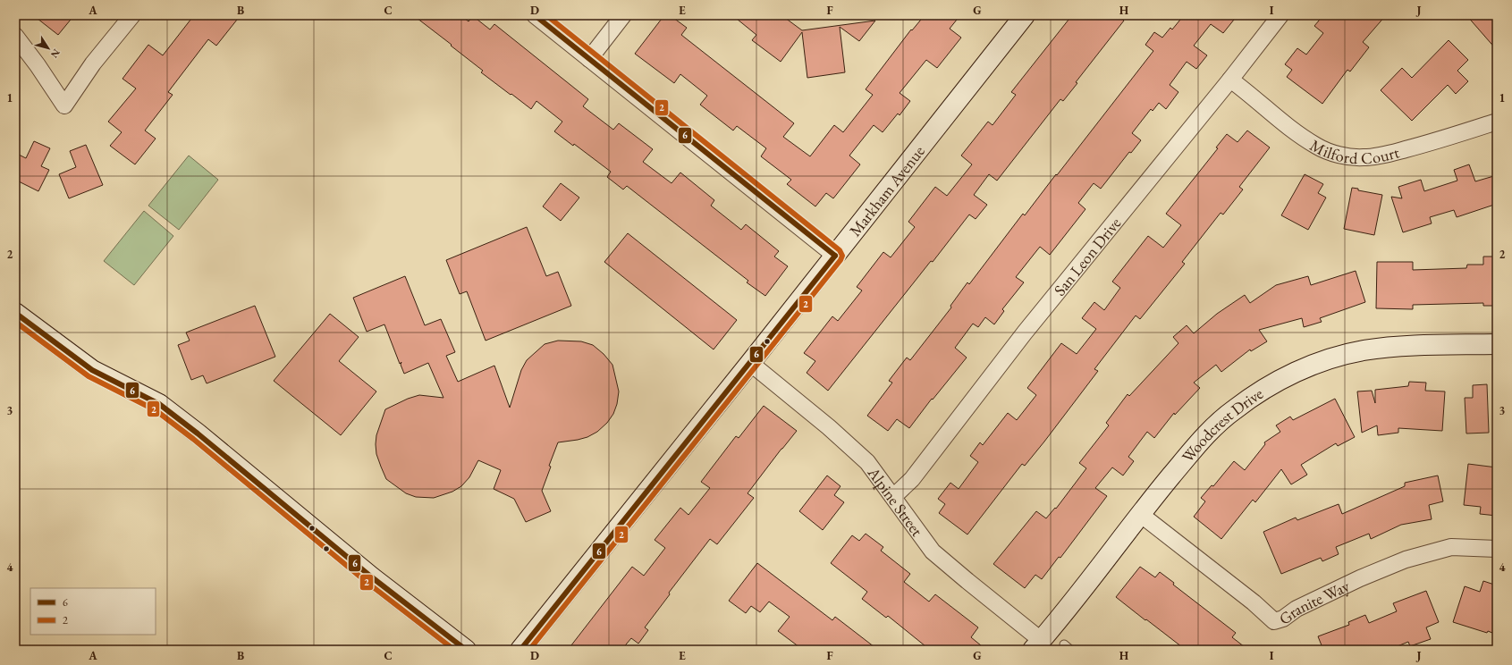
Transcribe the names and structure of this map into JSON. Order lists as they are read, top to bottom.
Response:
{
  "streets": {
    "street": [
      "Milford Court",
      "Markham Avenue",
      "San Leon Drive",
      "Woodcrest Drive",
      "Alpine Street",
      "Granite Way"
    ]
  },
  "crossings": [
    ["Milford Court", "San Leon Drive"],
    ["Markham Avenue", "Alpine Street"],
    ["San Leon Drive", "Alpine Street"],
    ["Woodcrest Drive", "Alpine Street"],
    ["Woodcrest Drive", "Granite Way"]
  ],
  "lines": ["transit line 6", "transit line 2"],
  "legend": ["6", "2"],
  "north": "bottom right",
  "grid": {
    "columns": [
      "A",
      "B",
      "C",
      "D",
      "E",
      "F",
      "G",
      "H",
      "I",
      "J"
    ],
    "rows": [
      "1",
      "2",
      "3",
      "4"
    ]
  }
}
